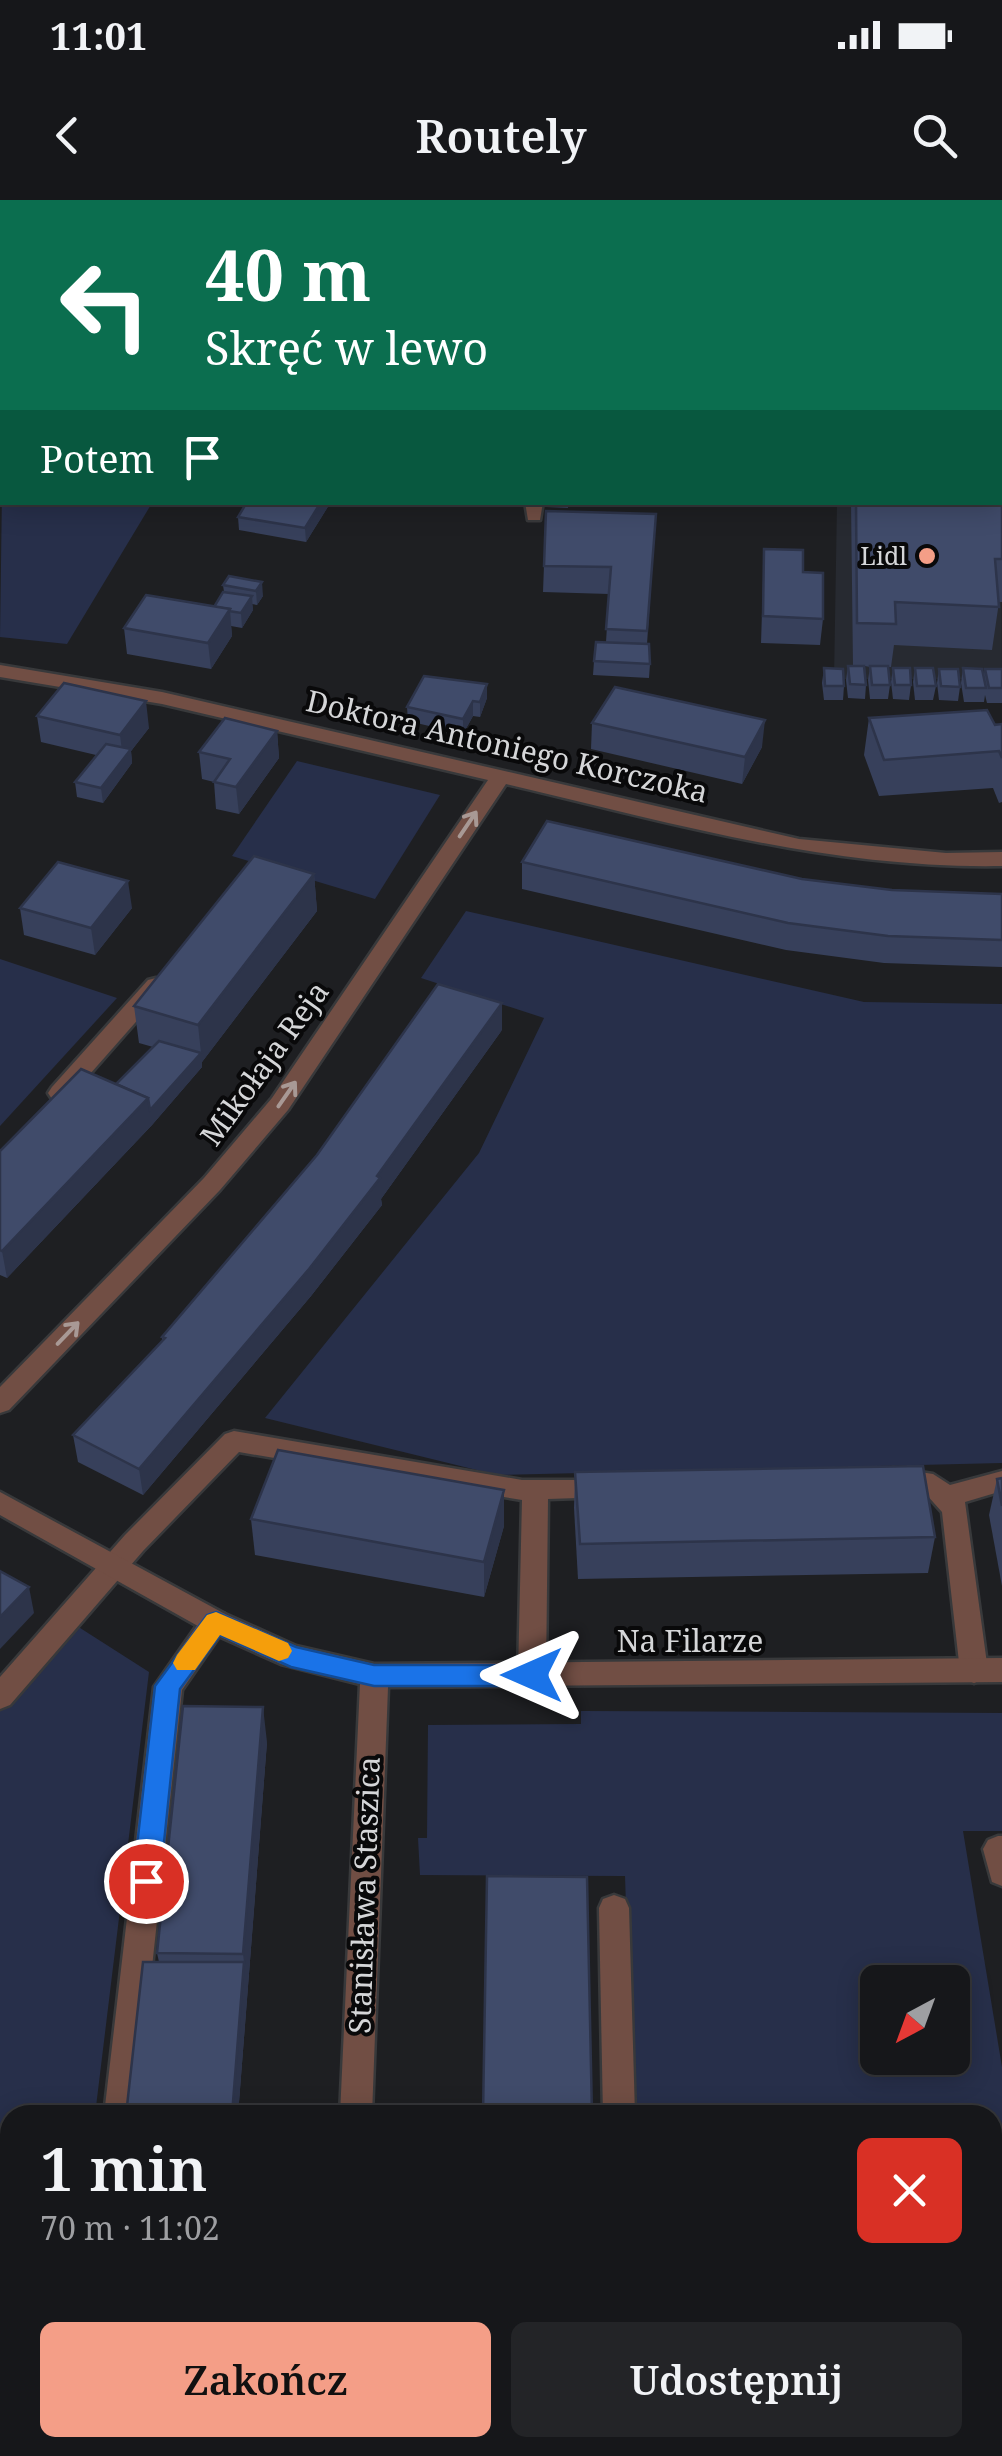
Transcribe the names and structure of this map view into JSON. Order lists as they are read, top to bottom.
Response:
{
  "streets": {
    "street": [
      "Doktora Antoniego Korczoka",
      "Mikołaja Reja",
      "Na Filarze",
      "Stanisława Staszica"
    ]
  },
  "crossings": [
    ["Doktora Antoniego Korczoka", "Mikołaja Reja"],
    ["Na Filarze", "Stanisława Staszica"]
  ],
  "one_way": ["Mikołaja Reja"],
  "places": ["Lidl"],
  "north": "bottom left",
  "page": {
    "status": "11:01",
    "header": "Routely",
    "turn": ["40 m", "Skręć w lewo"],
    "then": "Potem",
    "heading": ["1 min", "70 m · 11:02"],
    "buttons": ["Zakończ", "Udostępnij"]
  }
}
